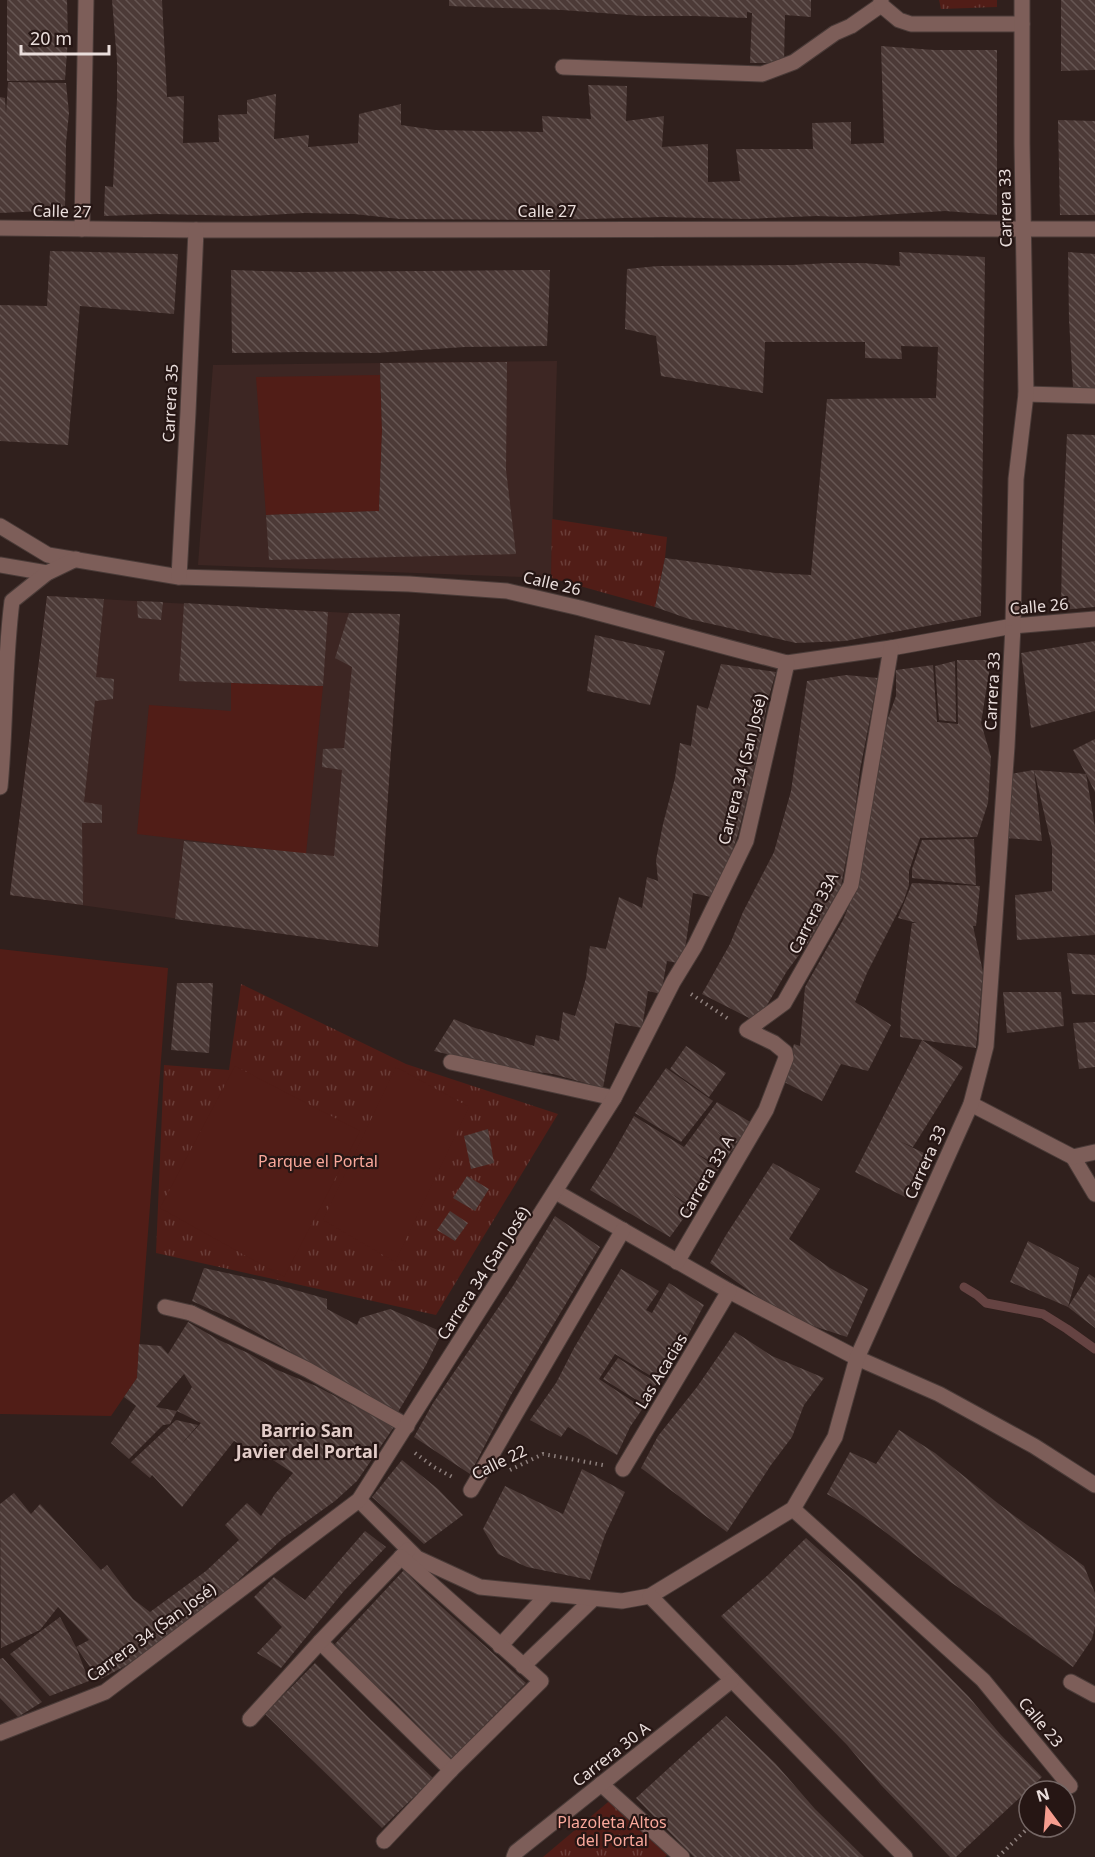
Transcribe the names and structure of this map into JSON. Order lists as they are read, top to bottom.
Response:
{
  "streets": {
    "street": [
      "Carrera 33",
      "Calle 27",
      "Carrera 35",
      "Calle 26",
      "Carrera 34 (San José)",
      "Carrera 33A",
      "Carrera 33 A",
      "Las Acacias",
      "Calle 23",
      "Carrera 30 A"
    ],
    "path": ["Calle 22"]
  },
  "crossings": [
    ["Carrera 33", "Calle 27"],
    ["Carrera 33", "Calle 26"],
    ["Carrera 33", "Calle 23"],
    ["Calle 27", "Carrera 35"],
    ["Carrera 35", "Calle 26"],
    ["Calle 26", "Carrera 34 (San José)"],
    ["Calle 26", "Carrera 33A"],
    ["Carrera 34 (San José)", "Calle 22"],
    ["Carrera 33A", "Carrera 33 A"],
    ["Las Acacias", "Calle 22"]
  ],
  "districts": ["Barrio San Javier del Portal"],
  "parks": ["Parque el Portal", "Plazoleta Altos del Portal"],
  "scale_bar": "20 m",
  "north": "top"
}
